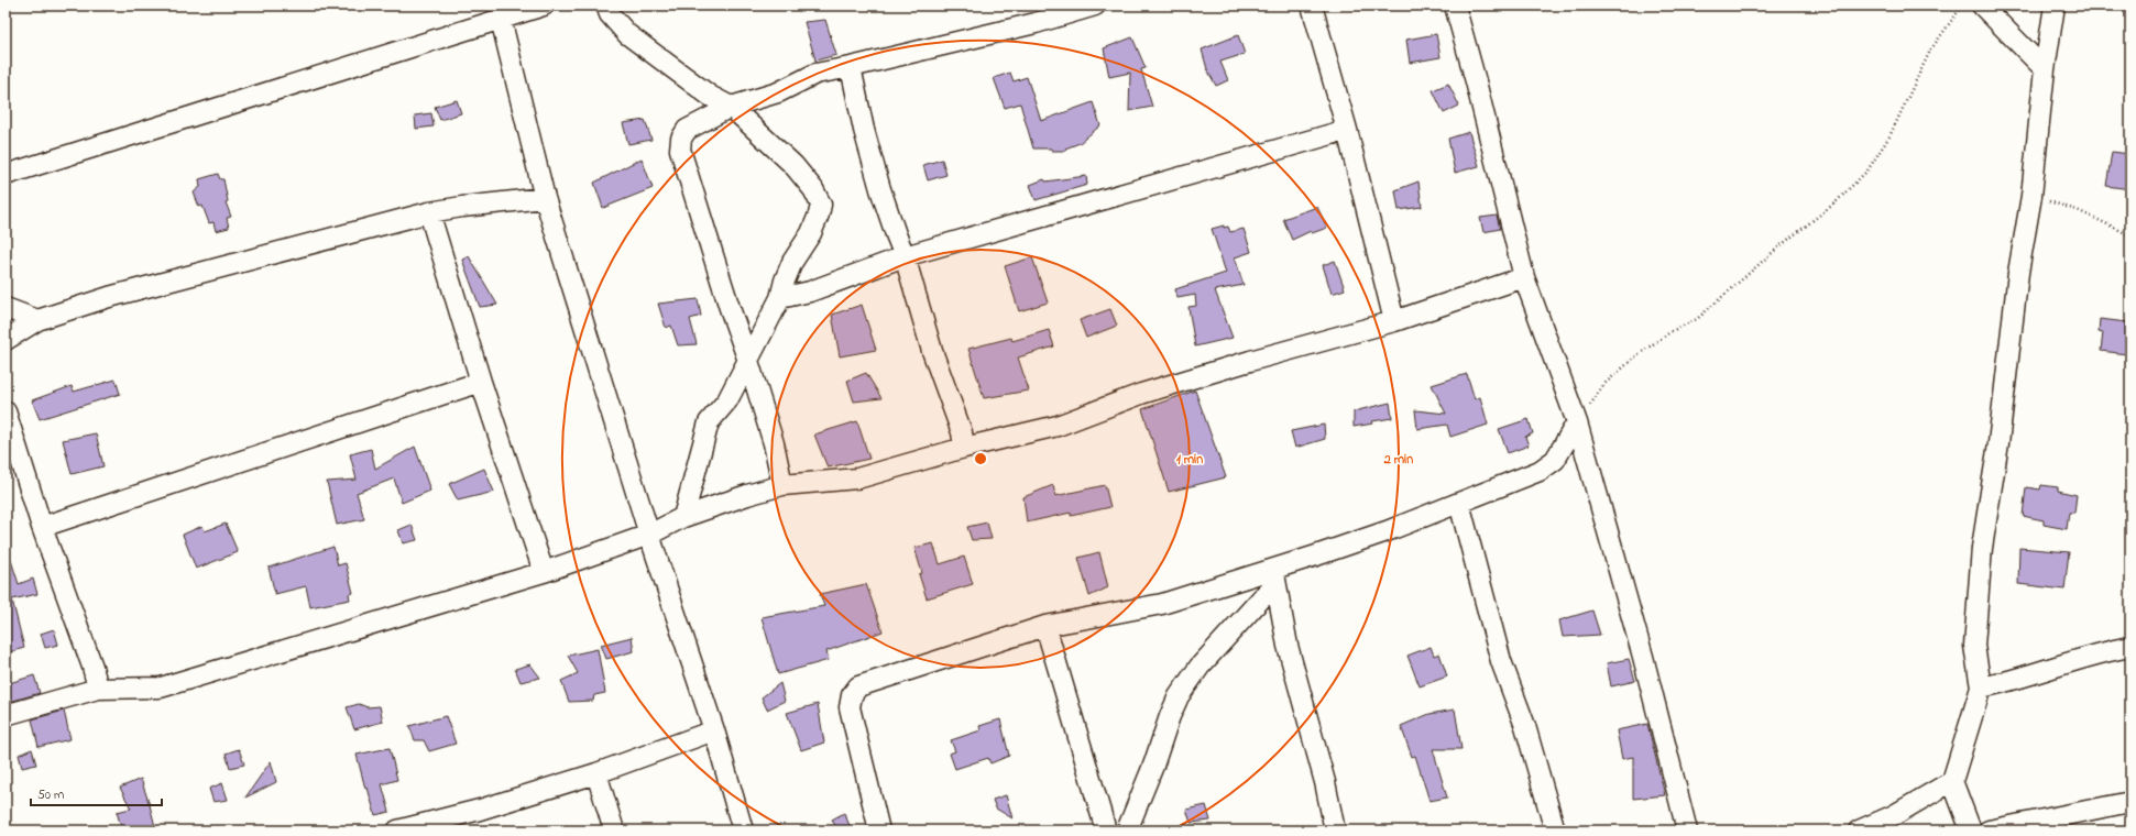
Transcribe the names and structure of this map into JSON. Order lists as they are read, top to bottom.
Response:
{
  "scale_bar": "50 m",
  "rings": ["1 min", "2 min"]
}
